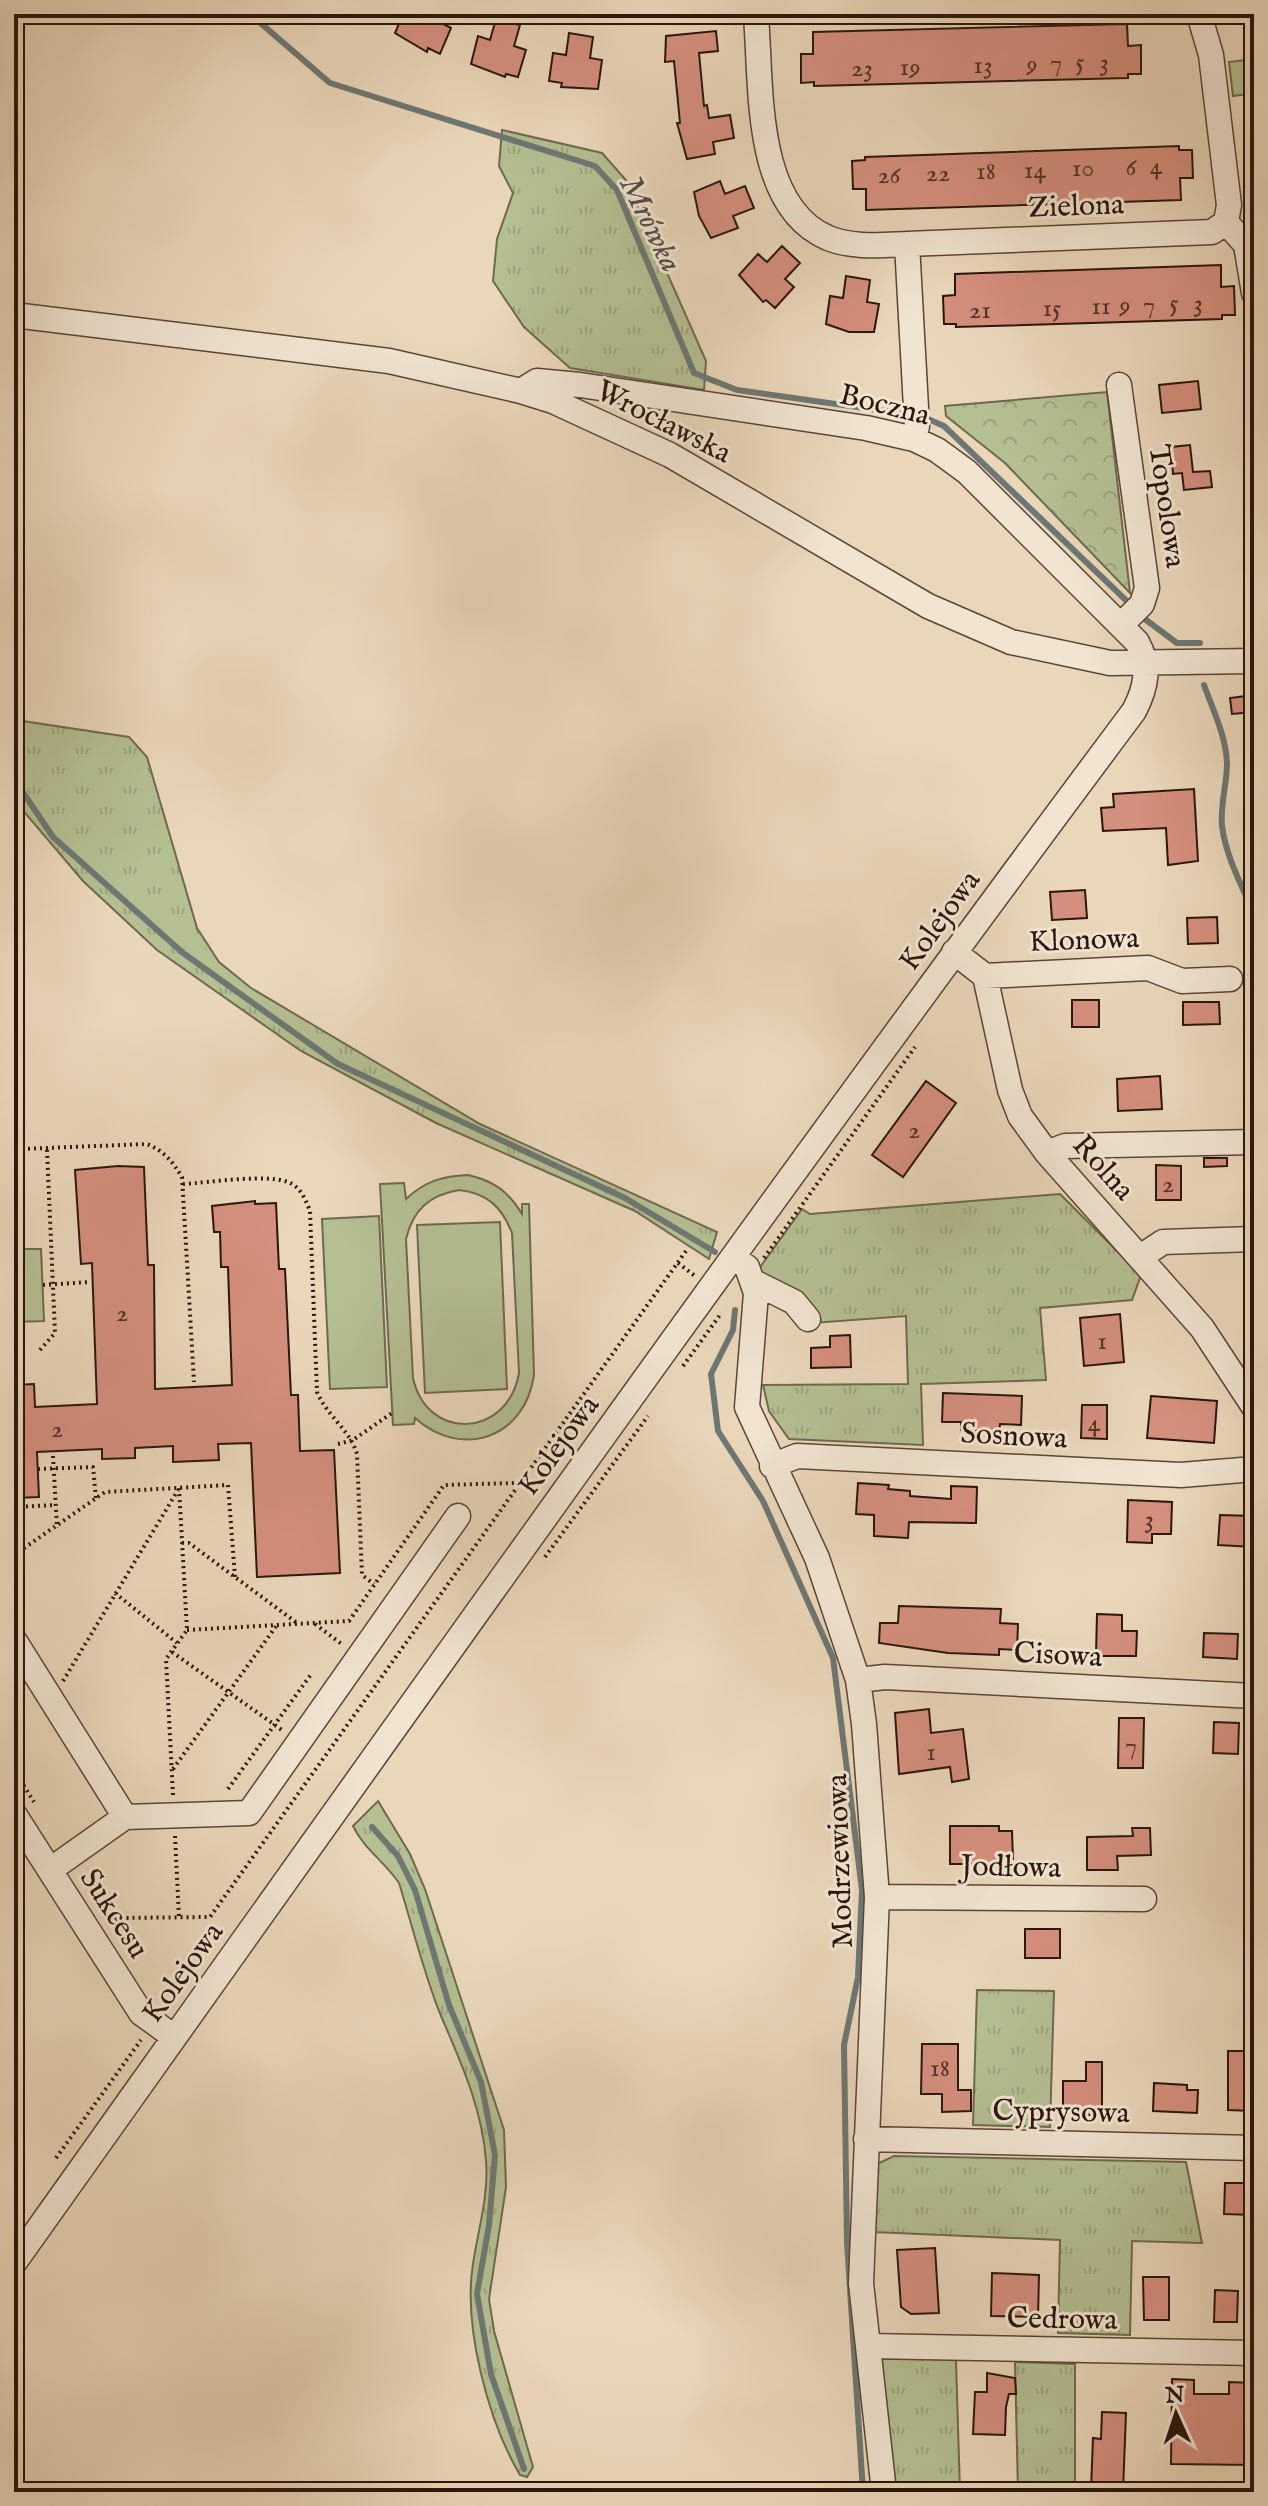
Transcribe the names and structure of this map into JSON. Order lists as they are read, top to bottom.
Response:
{
  "streets": {
    "street": [
      "Zielona",
      "Boczna",
      "Wrocławska",
      "Topolowa",
      "Kolejowa",
      "Klonowa",
      "Rolna",
      "Sosnowa",
      "Cisowa",
      "Modrzewiowa",
      "Jodłowa",
      "Sukcesu",
      "Cyprysowa",
      "Cedrowa"
    ]
  },
  "crossings": [
    ["Boczna", "Wrocławska"],
    ["Boczna", "Topolowa"],
    ["Boczna", "Kolejowa"],
    ["Wrocławska", "Kolejowa"],
    ["Kolejowa", "Sukcesu"],
    ["Klonowa", "Rolna"],
    ["Sosnowa", "Modrzewiowa"],
    ["Cisowa", "Modrzewiowa"],
    ["Modrzewiowa", "Jodłowa"],
    ["Modrzewiowa", "Cyprysowa"],
    ["Modrzewiowa", "Cedrowa"]
  ],
  "water": ["Mrówka"],
  "house_numbers": [
    "5",
    "3",
    "7",
    "9",
    "13",
    "19",
    "23",
    "4",
    "6",
    "10",
    "14",
    "18",
    "22",
    "26",
    "5",
    "3",
    "9",
    "7",
    "11",
    "15",
    "21",
    "2",
    "2",
    "2",
    "1",
    "4",
    "2",
    "3",
    "7",
    "1",
    "18"
  ],
  "north": "top"
}
